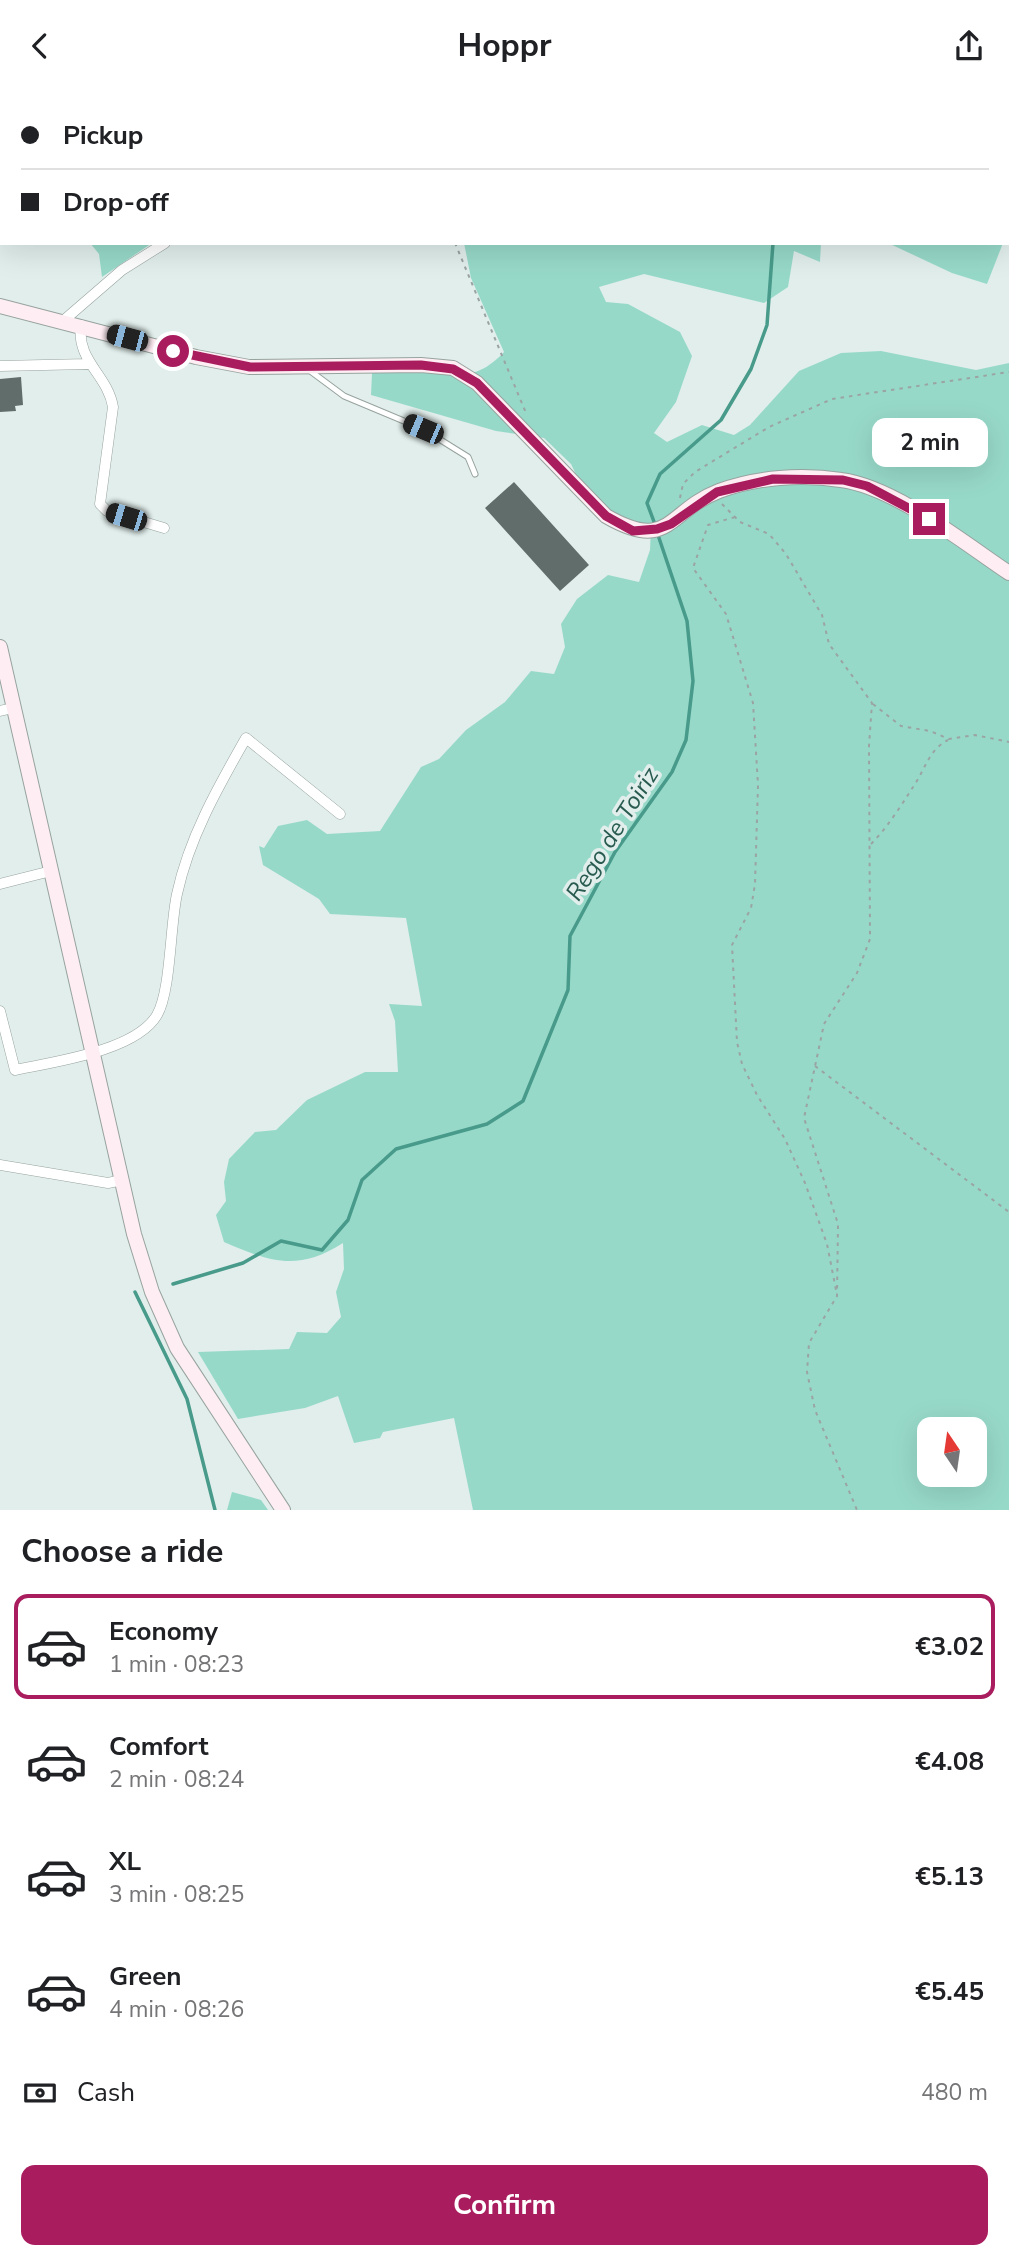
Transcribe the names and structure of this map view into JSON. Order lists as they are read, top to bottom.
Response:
{
  "water": ["Rego de Toiriz"],
  "north": "top",
  "page": {
    "header": "Hoppr",
    "banner": ["Pickup", "Drop-off"],
    "bubble": "2 min",
    "heading": "Choose a ride",
    "list": [
      {
        "name": "Economy",
        "note": "1 min · 08:23",
        "value": "€3.02"
      },
      {
        "name": "Comfort",
        "note": "2 min · 08:24",
        "value": "€4.08"
      },
      {
        "name": "XL",
        "note": "3 min · 08:25",
        "value": "€5.13"
      },
      {
        "name": "Green",
        "note": "4 min · 08:26",
        "value": "€5.45"
      }
    ],
    "pay": ["Cash", "480 m"],
    "buttons": "Confirm"
  }
}
